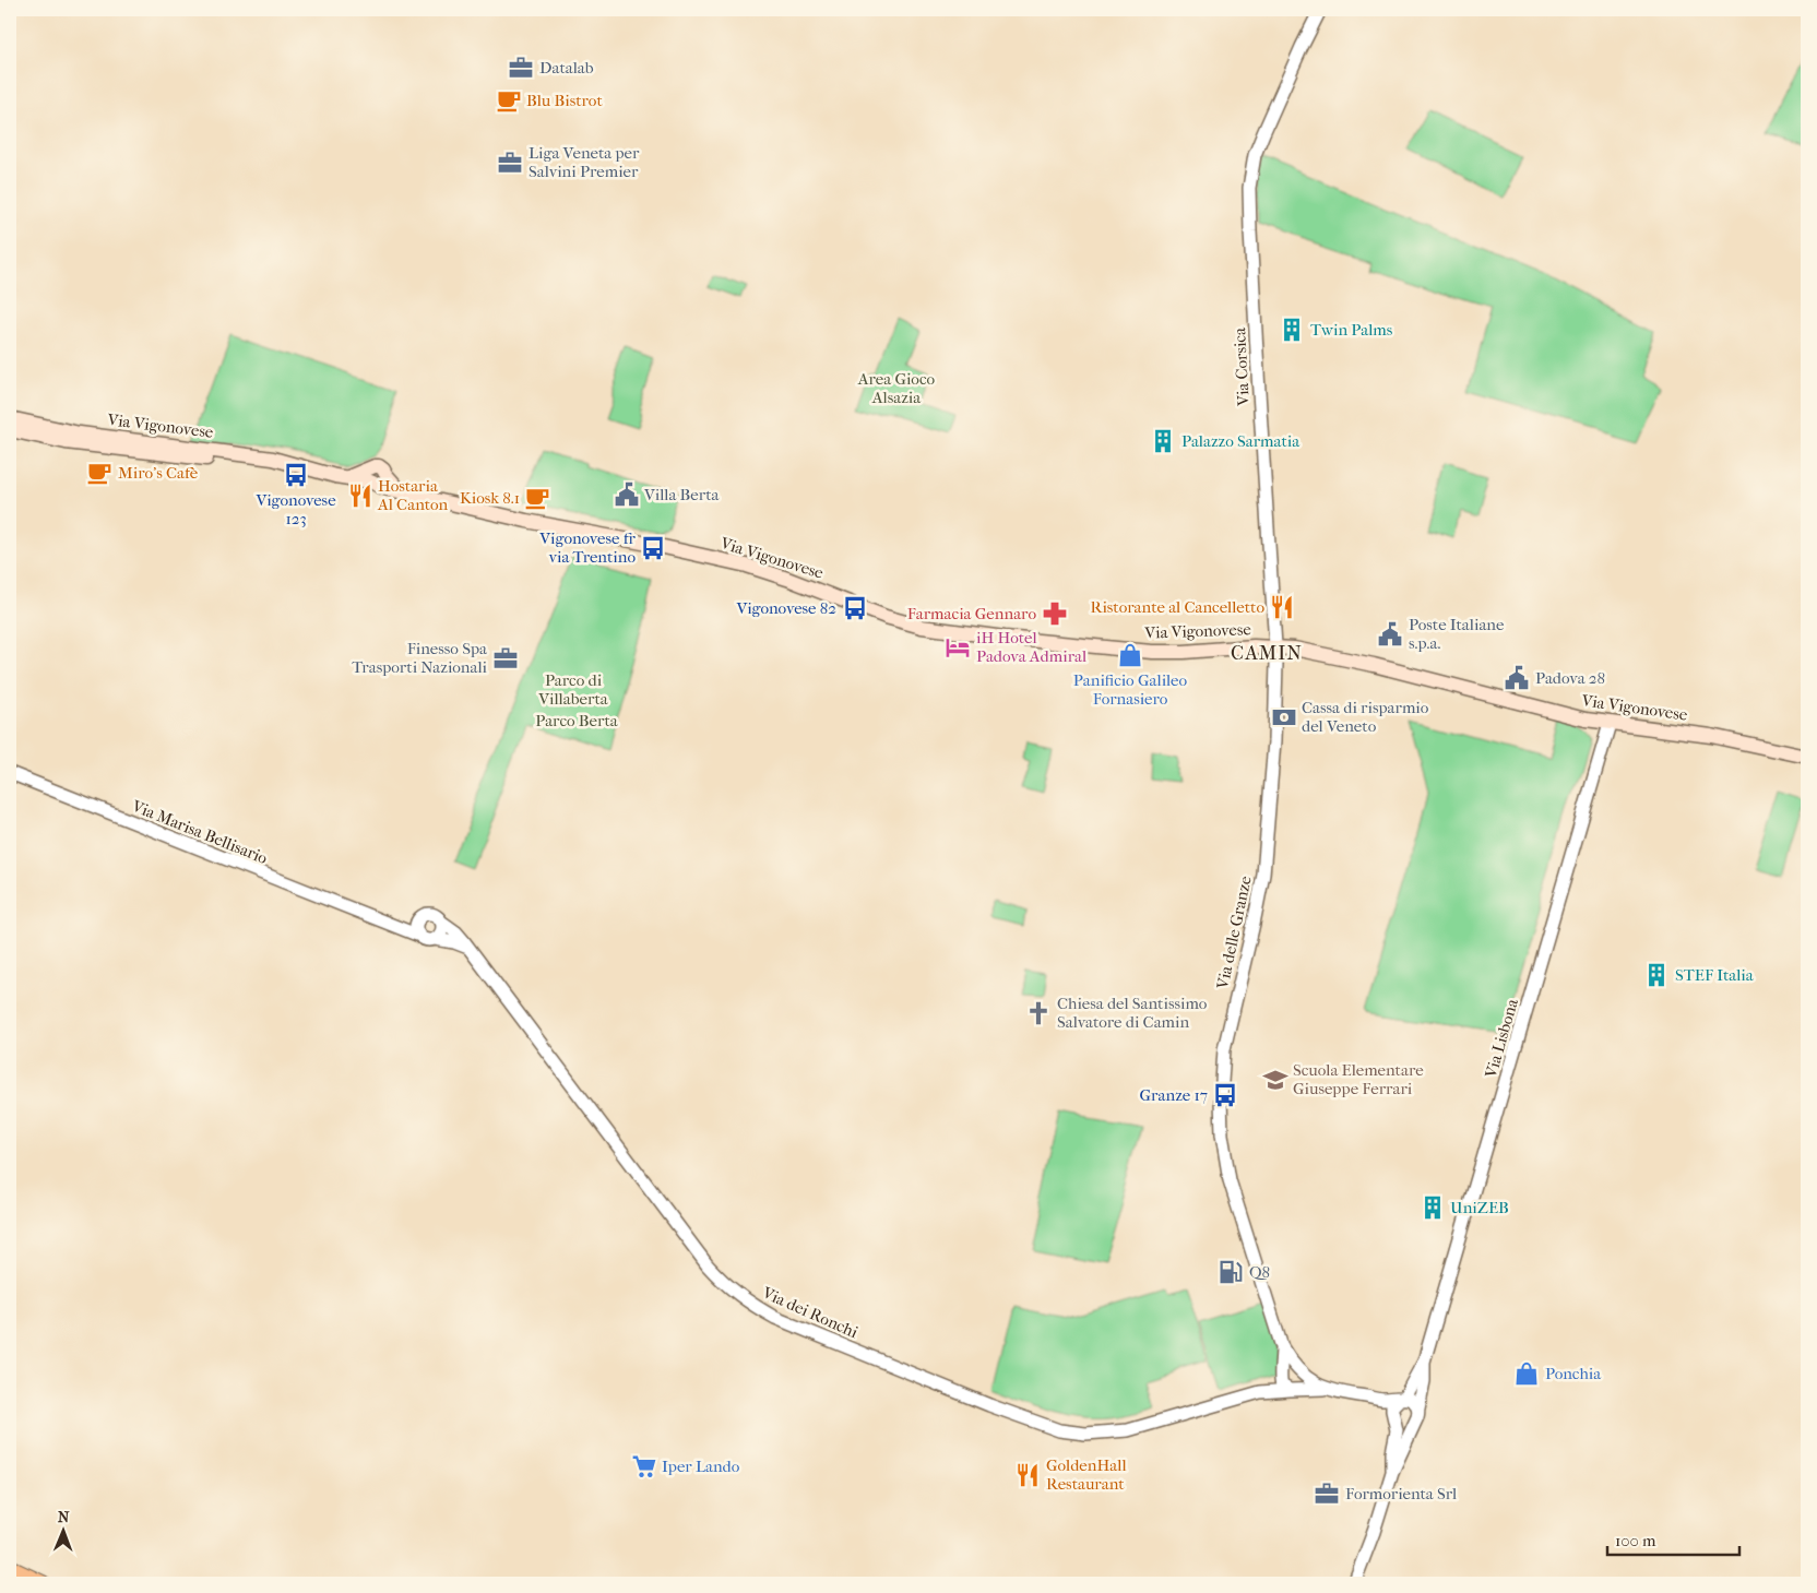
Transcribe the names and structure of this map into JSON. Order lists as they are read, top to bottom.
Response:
{
  "streets": {
    "main road": ["Via Vigonovese"],
    "street": [
      "Via Corsica",
      "Via Marisa Bellisario",
      "Via delle Granze",
      "Via Lisbona",
      "Via dei Ronchi"
    ]
  },
  "crossings": [
    ["Via Corsica", "Via Vigonovese"],
    ["Via Corsica", "Via delle Granze"],
    ["Via Vigonovese", "Via delle Granze"],
    ["Via Vigonovese", "Via Lisbona"],
    ["Via Marisa Bellisario", "Via dei Ronchi"],
    ["Via delle Granze", "Via Lisbona"],
    ["Via delle Granze", "Via dei Ronchi"]
  ],
  "districts": ["CAMIN"],
  "parks": ["Area Gioco Alsazia", "Parco di Villaberta", "Parco Berta"],
  "places": {
    "office": [
      "Datalab",
      "Liga Veneta per Salvini Premier",
      "Finesso Spa Trasporti Nazionali",
      "Formorienta Srl"
    ],
    "cafe": ["Blu Bistrot", "Miro's Cafè", "Kiosk 8.1"],
    "building": [
      "Twin Palms",
      "Palazzo Sarmatia",
      "STEF Italia",
      "UniZEB"
    ],
    "bus stop": [
      "Vigonovese 123",
      "Vigonovese fr via Trentino",
      "Vigonovese 82",
      "Granze 17"
    ],
    "public building": ["Villa Berta", "Poste Italiane s.p.a.", "Padova 28"],
    "restaurant": ["Hostaria Al Canton", "Ristorante al Cancelletto", "GoldenHall Restaurant"],
    "pharmacy": ["Farmacia Gennaro"],
    "hotel": ["iH Hotel Padova Admiral"],
    "shop": ["Panificio Galileo Fornasiero", "Ponchia"],
    "bank": ["Cassa di risparmio del Veneto"],
    "church": ["Chiesa del Santissimo Salvatore di Camin"],
    "school or university": ["Scuola Elementare Giuseppe Ferrari"],
    "fuel station": ["Q8"],
    "supermarket": ["Iper Lando"]
  },
  "scale_bar": "100 m",
  "north": "top"
}
